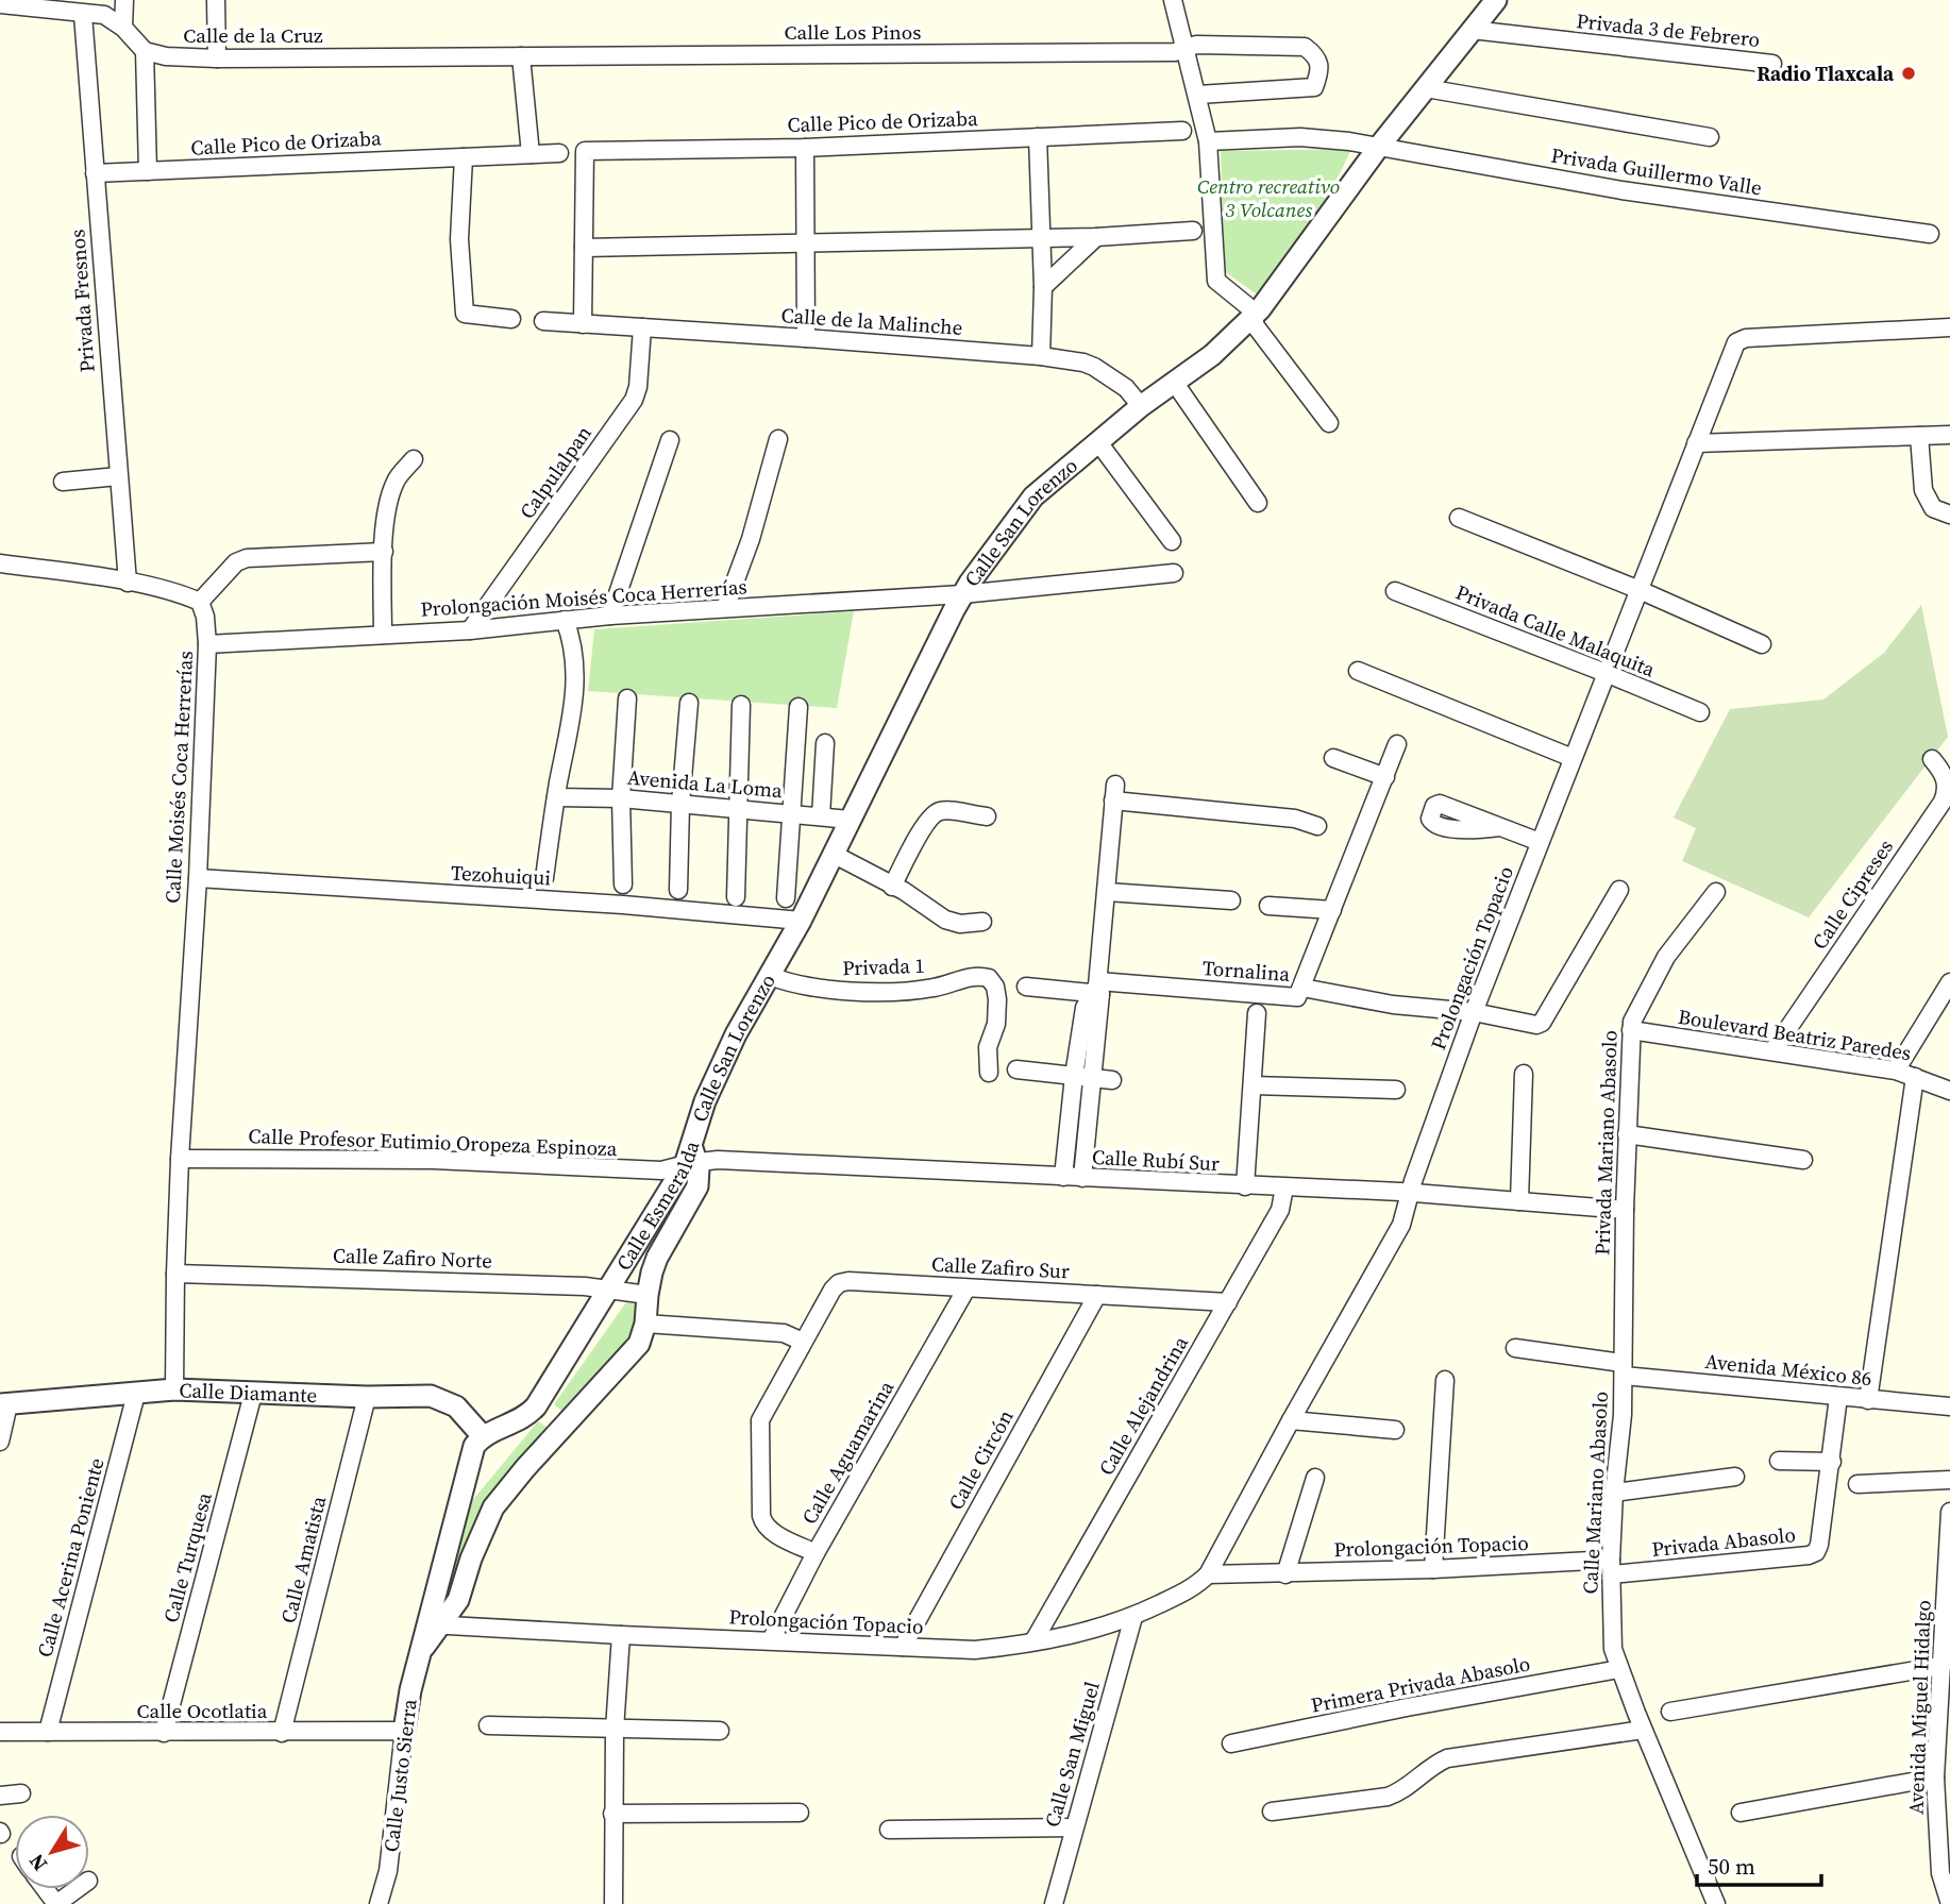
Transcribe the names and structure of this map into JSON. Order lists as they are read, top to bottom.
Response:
{
  "streets": {
    "street": [
      "Privada 3 de Febrero",
      "Calle Los Pinos",
      "Calle de la Cruz",
      "Calle Pico de Orizaba",
      "Privada Guillermo Valle",
      "Privada Fresnos",
      "Calle de la Malinche",
      "Calpulalpan",
      "Calle San Lorenzo",
      "Prolongación Moisés Coca Herrerías",
      "Privada Calle Malaquita",
      "Calle Moisés Coca Herrerías",
      "Avenida La Loma",
      "Tezohuiqui",
      "Calle Cipreses",
      "Prolongación Topacio",
      "Privada 1",
      "Tornalina",
      "Boulevard Beatriz Paredes",
      "Calle Profesor Eutimio Oropeza Espinoza",
      "Privada Mariano Abasolo",
      "Calle Rubí Sur",
      "Calle Esmeralda",
      "Calle Zafiro Norte",
      "Calle Zafiro Sur",
      "Avenida México 86",
      "Calle Diamante",
      "Calle Alejandrina",
      "Calle Aguamarina",
      "Calle Circón",
      "Calle Mariano Abasolo",
      "Privada Abasolo",
      "Calle Acerina Poniente",
      "Calle Turquesa",
      "Calle Amatista",
      "Primera Privada Abasolo",
      "Avenida Miguel Hidalgo",
      "Calle Ocotlatia",
      "Calle San Miguel",
      "Calle Justo Sierra"
    ]
  },
  "crossings": [
    ["Privada 3 de Febrero", "Calle San Lorenzo"],
    ["Calle Los Pinos", "Calle de la Cruz"],
    ["Calle Pico de Orizaba", "Privada Fresnos"],
    ["Privada Guillermo Valle", "Calle San Lorenzo"],
    ["Calle de la Malinche", "Calpulalpan"],
    ["Calle de la Malinche", "Calle San Lorenzo"],
    ["Calpulalpan", "Prolongación Moisés Coca Herrerías"],
    ["Calle San Lorenzo", "Prolongación Moisés Coca Herrerías"],
    ["Calle San Lorenzo", "Avenida La Loma"],
    ["Calle San Lorenzo", "Tezohuiqui"],
    ["Calle San Lorenzo", "Privada 1"],
    ["Calle San Lorenzo", "Calle Profesor Eutimio Oropeza Espinoza"],
    ["Calle San Lorenzo", "Calle Rubí Sur"],
    ["Calle San Lorenzo", "Calle Esmeralda"],
    ["Prolongación Moisés Coca Herrerías", "Calle Moisés Coca Herrerías"],
    ["Privada Calle Malaquita", "Prolongación Topacio"],
    ["Calle Moisés Coca Herrerías", "Tezohuiqui"],
    ["Calle Moisés Coca Herrerías", "Calle Profesor Eutimio Oropeza Espinoza"],
    ["Calle Moisés Coca Herrerías", "Calle Zafiro Norte"],
    ["Calle Moisés Coca Herrerías", "Calle Diamante"],
    ["Calle Cipreses", "Boulevard Beatriz Paredes"],
    ["Prolongación Topacio", "Tornalina"],
    ["Prolongación Topacio", "Calle Rubí Sur"],
    ["Prolongación Topacio", "Calle Esmeralda"],
    ["Prolongación Topacio", "Calle Alejandrina"],
    ["Prolongación Topacio", "Calle Aguamarina"],
    ["Prolongación Topacio", "Calle Circón"],
    ["Prolongación Topacio", "Calle Mariano Abasolo"],
    ["Prolongación Topacio", "Privada Abasolo"],
    ["Prolongación Topacio", "Calle San Miguel"],
    ["Prolongación Topacio", "Calle Justo Sierra"],
    ["Boulevard Beatriz Paredes", "Privada Mariano Abasolo"],
    ["Calle Profesor Eutimio Oropeza Espinoza", "Calle Rubí Sur"],
    ["Calle Profesor Eutimio Oropeza Espinoza", "Calle Esmeralda"],
    ["Privada Mariano Abasolo", "Calle Rubí Sur"],
    ["Privada Mariano Abasolo", "Avenida México 86"],
    ["Privada Mariano Abasolo", "Calle Mariano Abasolo"],
    ["Calle Rubí Sur", "Calle Esmeralda"],
    ["Calle Rubí Sur", "Calle Alejandrina"],
    ["Calle Esmeralda", "Calle Zafiro Norte"],
    ["Calle Esmeralda", "Calle Diamante"],
    ["Calle Esmeralda", "Calle Justo Sierra"],
    ["Calle Zafiro Sur", "Calle Alejandrina"],
    ["Calle Zafiro Sur", "Calle Aguamarina"],
    ["Calle Zafiro Sur", "Calle Circón"],
    ["Avenida México 86", "Calle Mariano Abasolo"],
    ["Avenida México 86", "Privada Abasolo"],
    ["Calle Diamante", "Calle Acerina Poniente"],
    ["Calle Diamante", "Calle Turquesa"],
    ["Calle Diamante", "Calle Amatista"],
    ["Calle Mariano Abasolo", "Privada Abasolo"],
    ["Calle Mariano Abasolo", "Primera Privada Abasolo"],
    ["Calle Acerina Poniente", "Calle Ocotlatia"],
    ["Calle Turquesa", "Calle Ocotlatia"],
    ["Calle Amatista", "Calle Ocotlatia"],
    ["Calle Ocotlatia", "Calle Justo Sierra"]
  ],
  "parks": ["Centro recreativo 3 Volcanes"],
  "places": ["Radio Tlaxcala"],
  "scale_bar": "50 m",
  "north": "bottom left"
}
